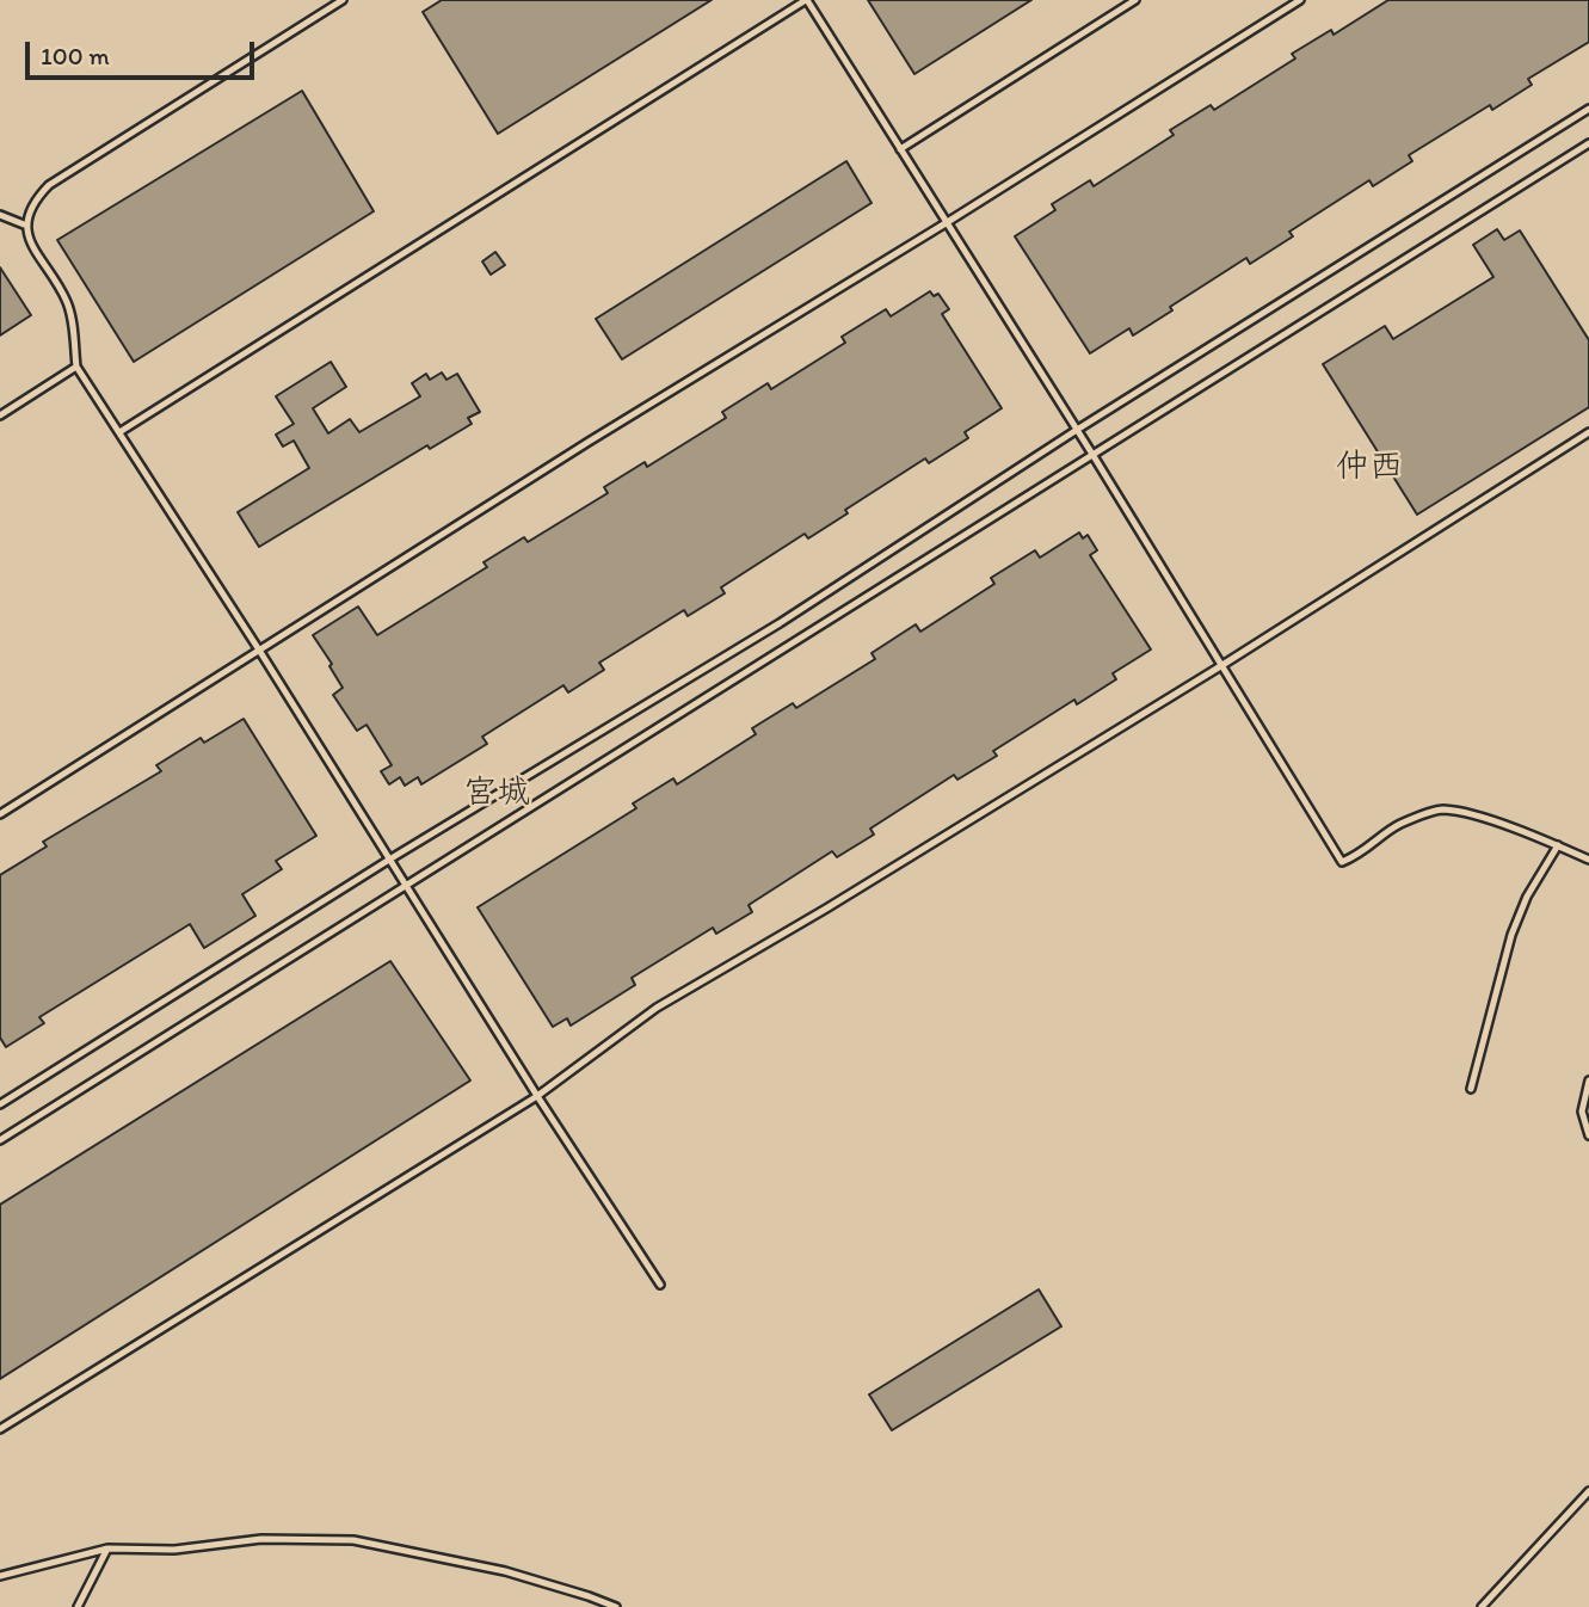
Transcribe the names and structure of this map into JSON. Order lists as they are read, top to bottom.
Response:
{
  "districts": ["仲西", "宮城"],
  "scale_bar": "100 m"
}
